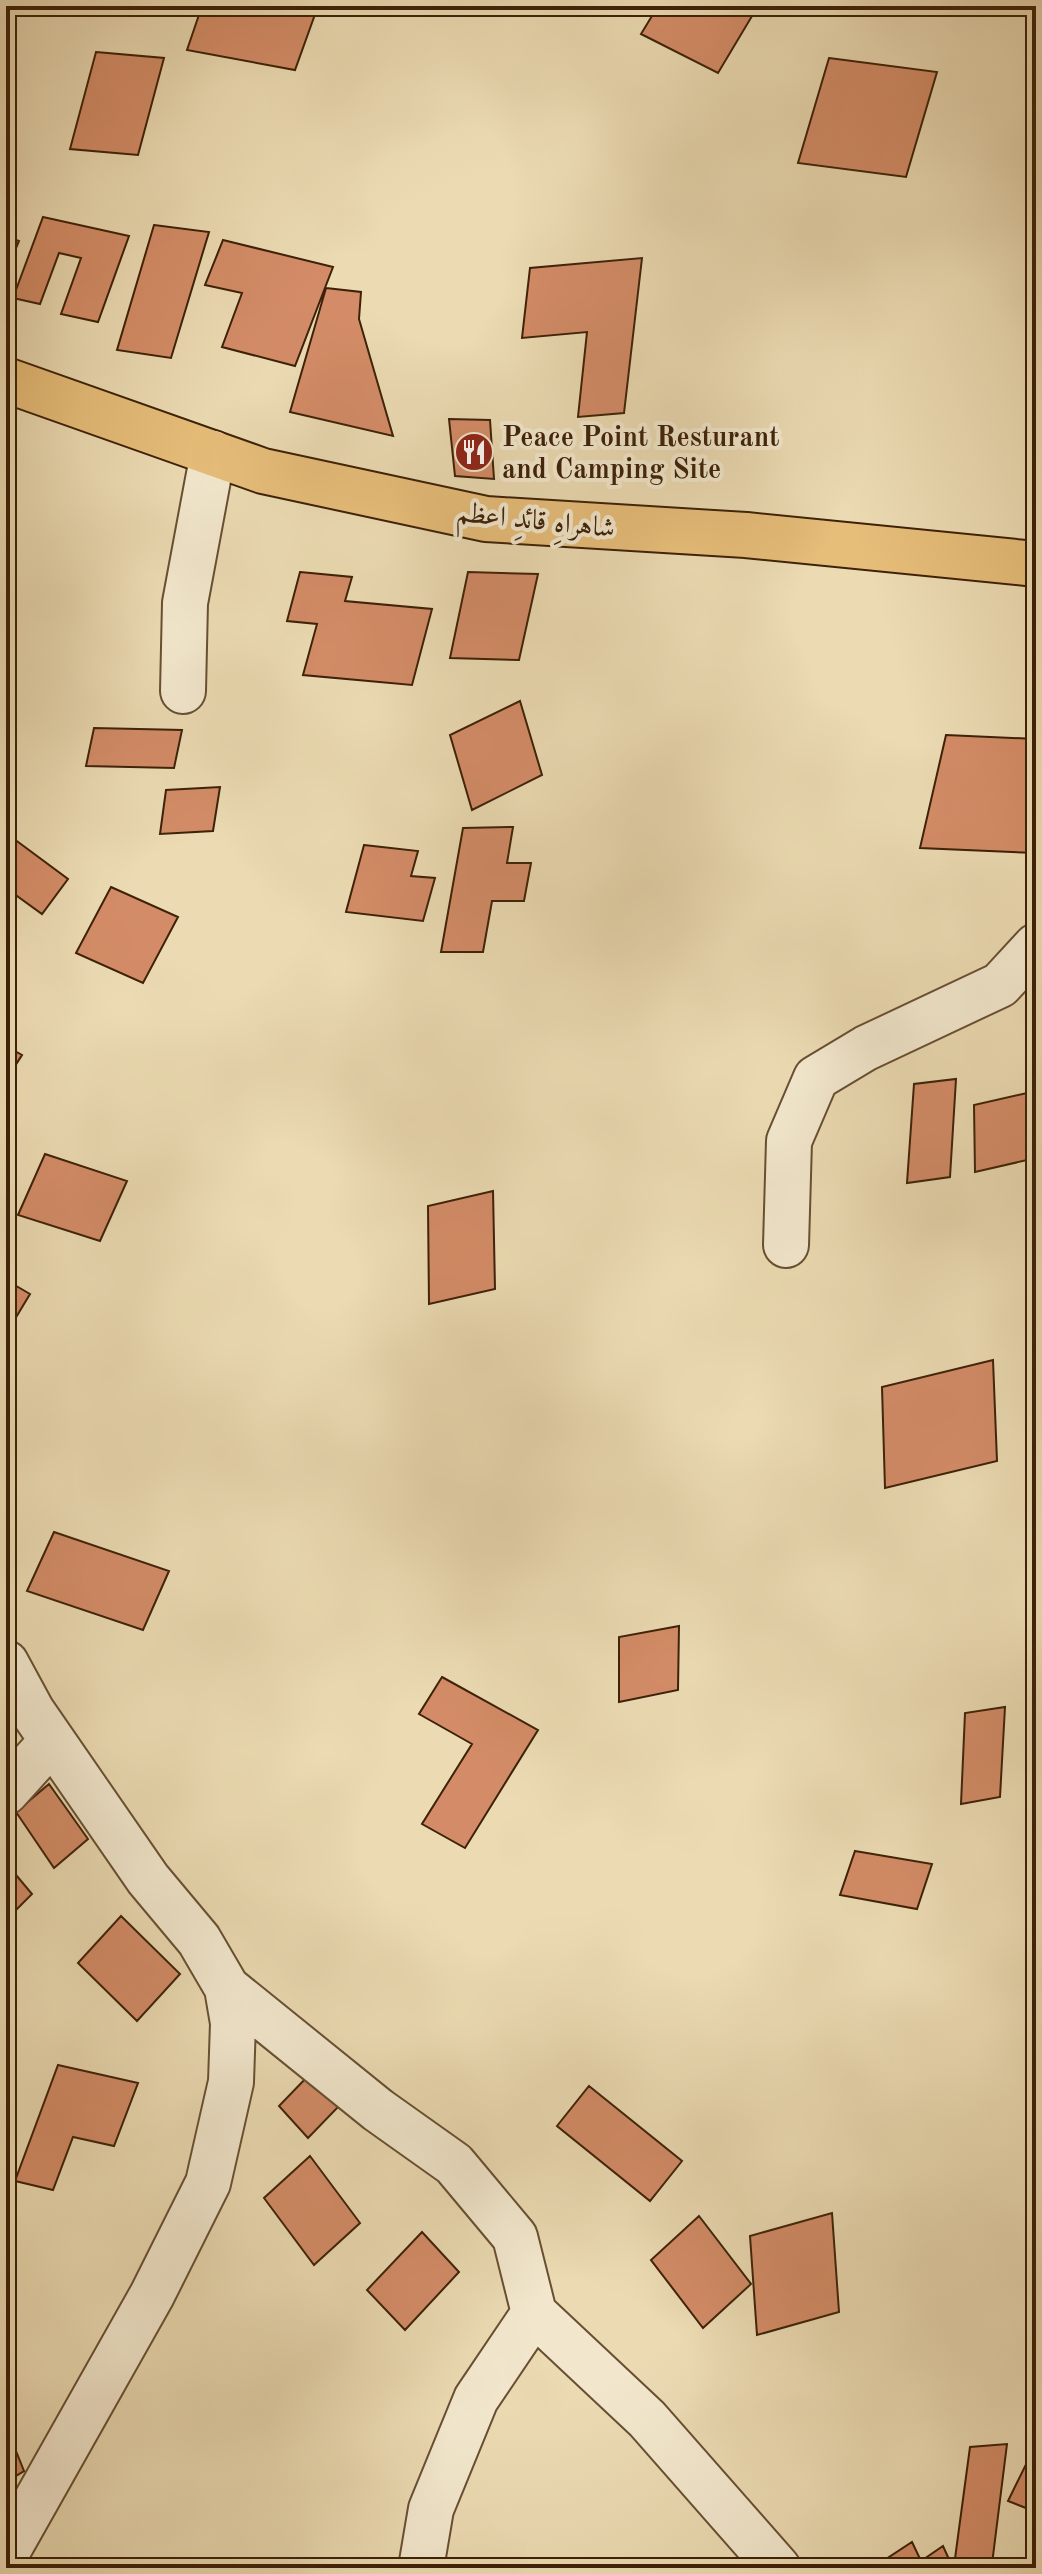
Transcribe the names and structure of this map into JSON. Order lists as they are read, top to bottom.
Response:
{
  "streets": {
    "highway": ["شاہراہِ قائدِ اعظم"]
  },
  "places": {
    "restaurant": ["Peace Point Resturant and Camping Site"]
  }
}
